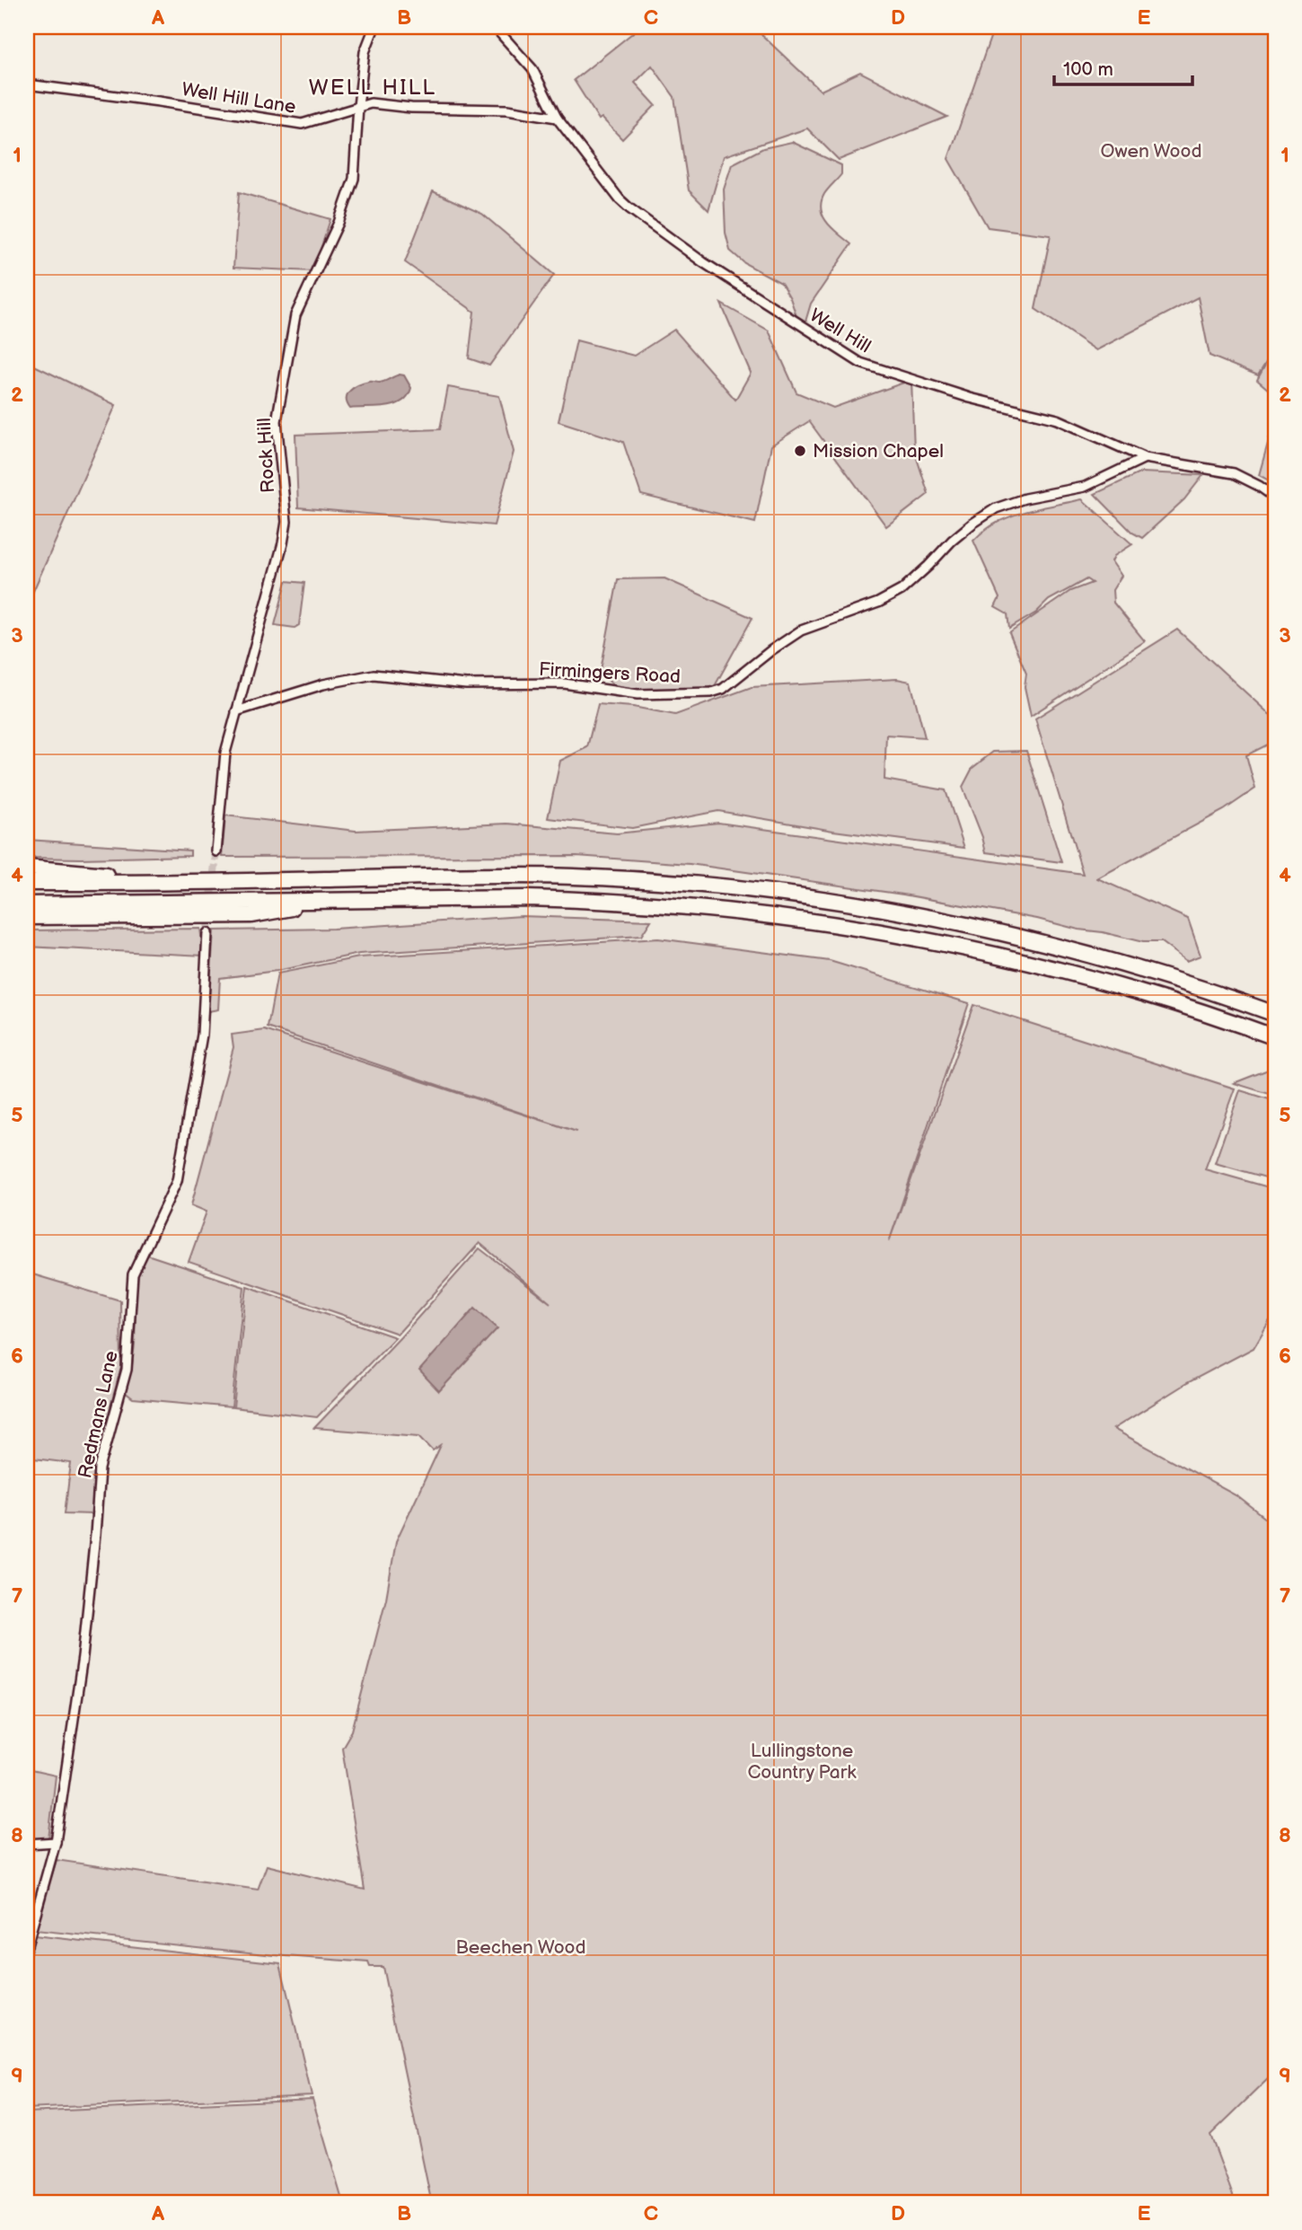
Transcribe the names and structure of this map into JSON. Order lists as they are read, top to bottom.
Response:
{
  "streets": {
    "street": [
      "Well Hill Lane",
      "Well Hill",
      "Rock Hill",
      "Firmingers Road",
      "Redmans Lane"
    ]
  },
  "crossings": [
    ["Well Hill Lane", "Well Hill"],
    ["Well Hill Lane", "Rock Hill"],
    ["Well Hill", "Firmingers Road"],
    ["Rock Hill", "Firmingers Road"]
  ],
  "districts": ["WELL HILL"],
  "parks": ["Owen Wood", "Lullingstone Country Park", "Beechen Wood"],
  "places": ["Mission Chapel"],
  "scale_bar": "100 m",
  "grid": {
    "columns": [
      "A",
      "B",
      "C",
      "D",
      "E"
    ],
    "rows": [
      "1",
      "2",
      "3",
      "4",
      "5",
      "6",
      "7",
      "8",
      "9"
    ]
  }
}
